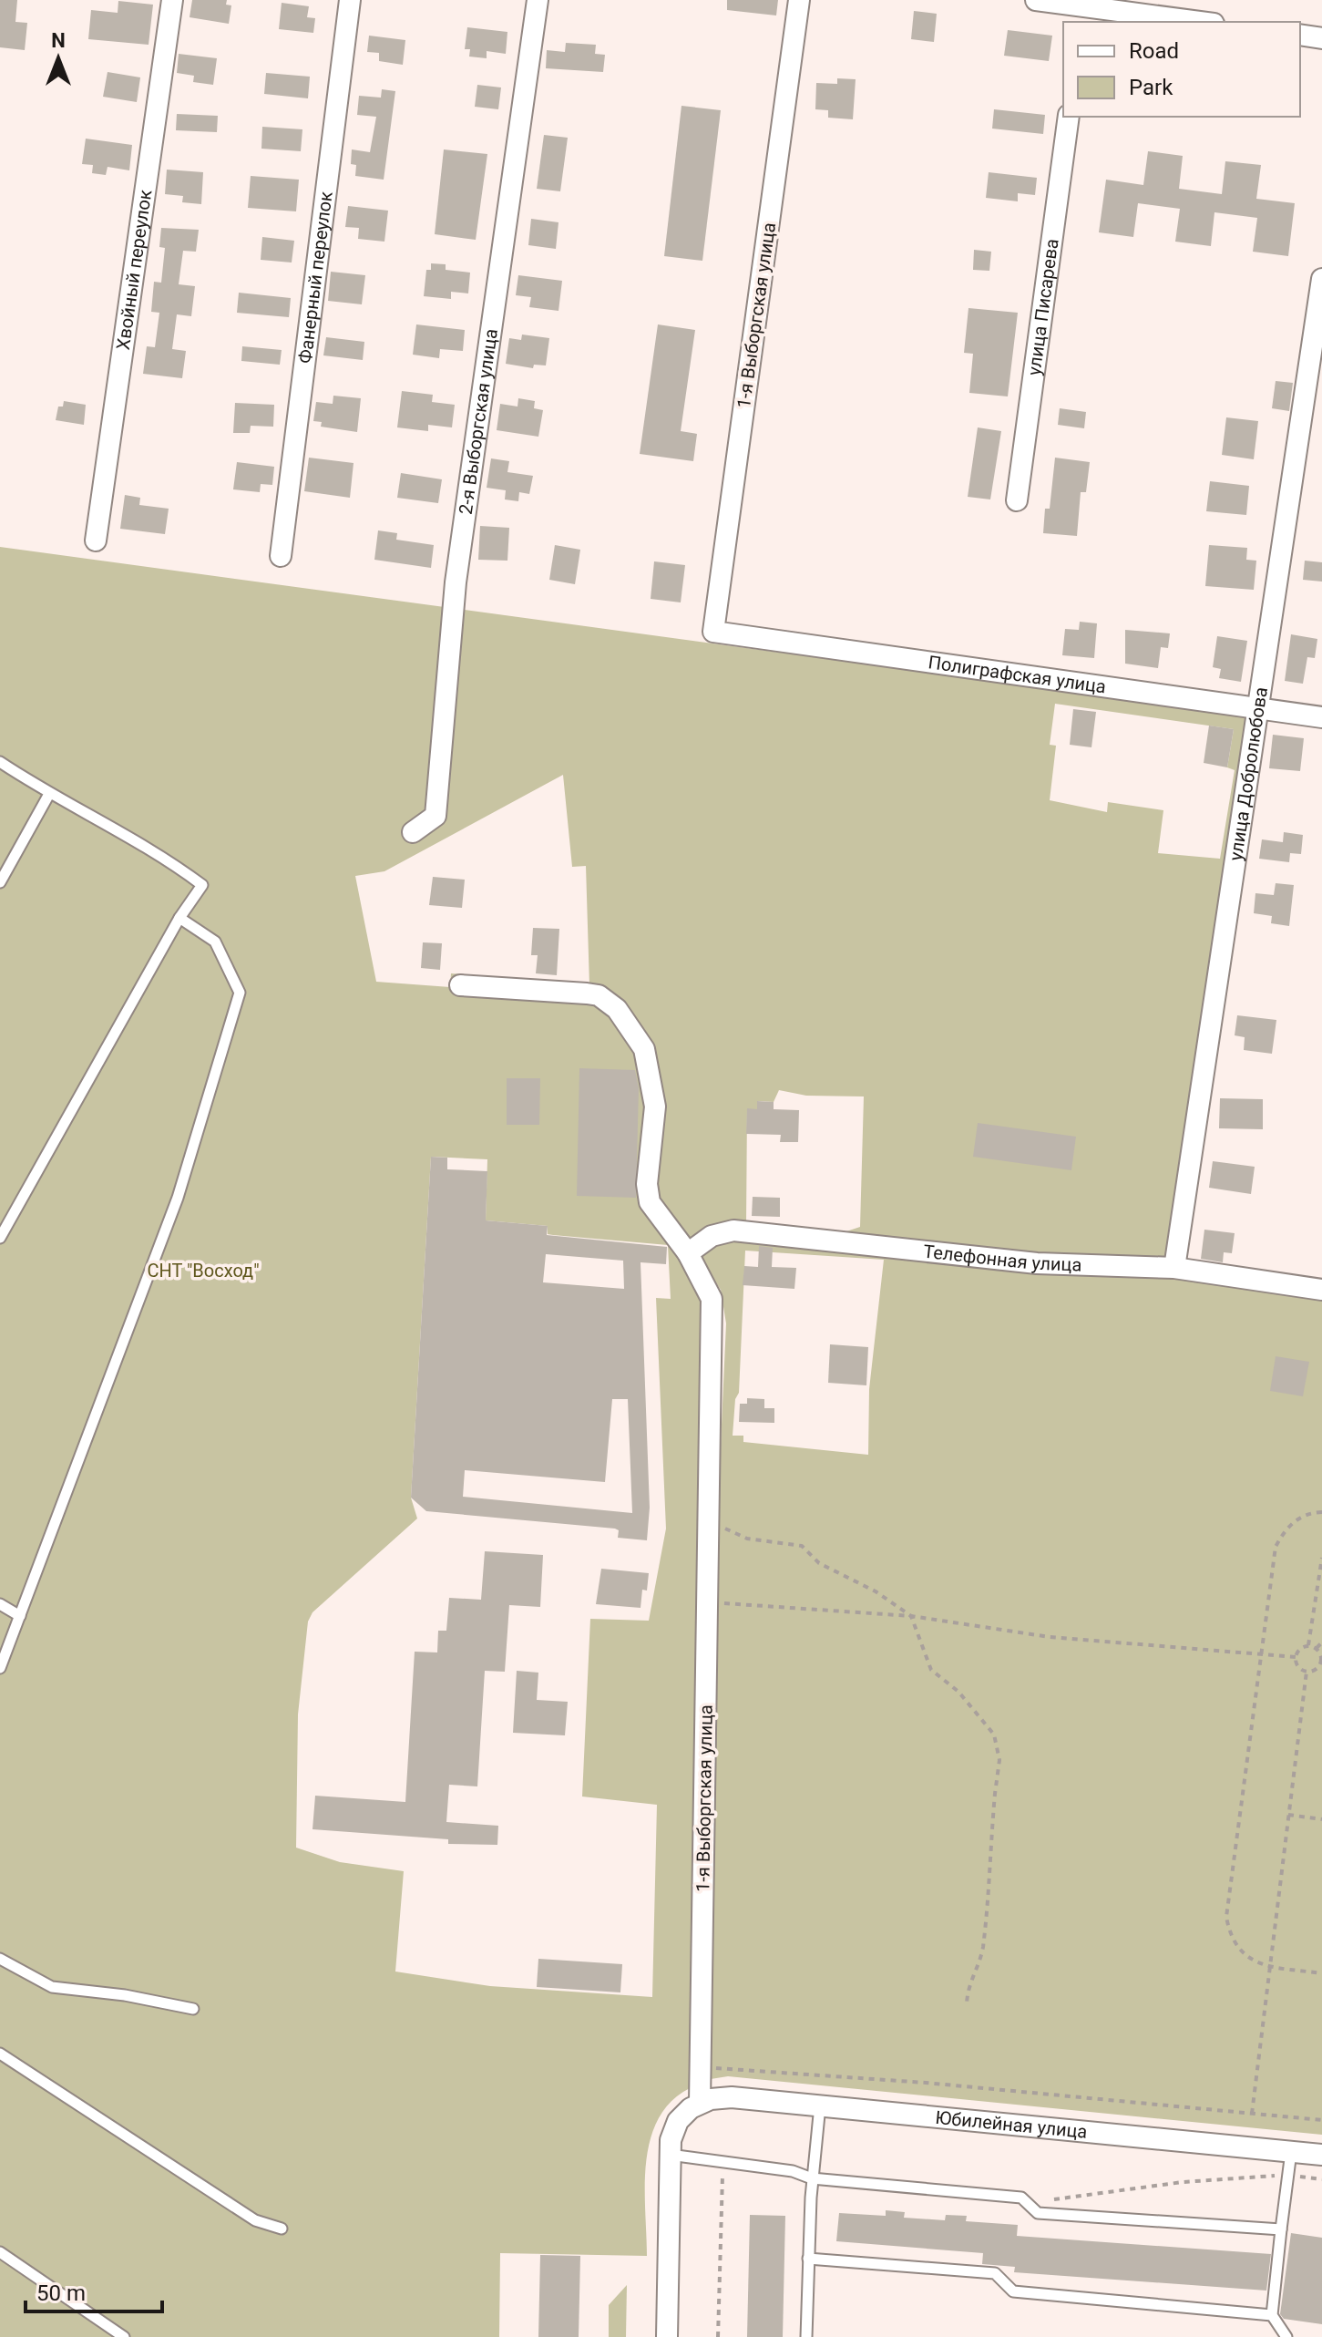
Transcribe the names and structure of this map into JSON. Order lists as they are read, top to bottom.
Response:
{
  "streets": {
    "street": [
      "Хвойный переулок",
      "Фанерный переулок",
      "улица Писарева",
      "1-я Выборгская улица",
      "2-я Выборгская улица",
      "Полиграфская улица",
      "улица Добролюбова",
      "Телефонная улица",
      "Юбилейная улица"
    ]
  },
  "crossings": [
    ["1-я Выборгская улица", "Полиграфская улица"],
    ["1-я Выборгская улица", "Телефонная улица"],
    ["1-я Выборгская улица", "Юбилейная улица"],
    ["Полиграфская улица", "улица Добролюбова"],
    ["улица Добролюбова", "Телефонная улица"]
  ],
  "parks": ["СНТ \"Восход\""],
  "legend": ["Road", "Park"],
  "scale_bar": "50 m",
  "north": "top"
}
